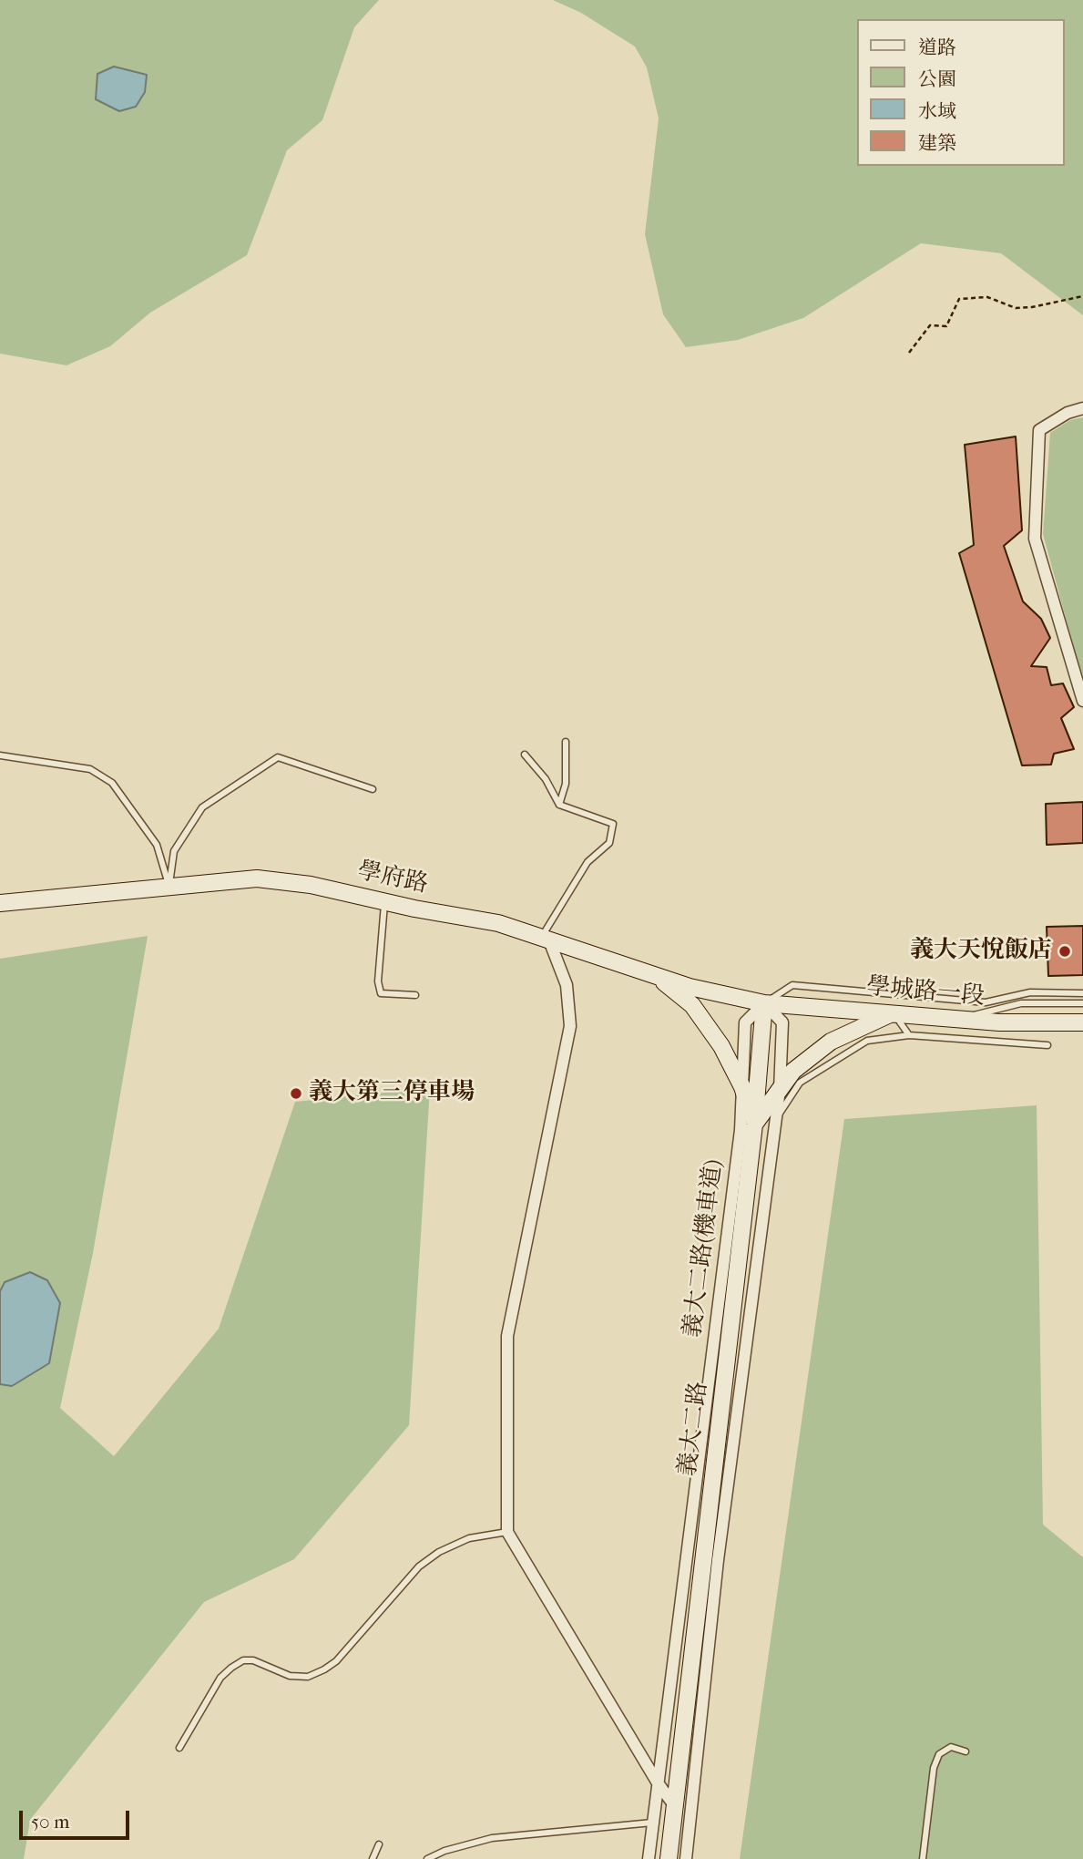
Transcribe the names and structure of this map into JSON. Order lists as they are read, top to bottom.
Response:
{
  "streets": {
    "street": [
      "學府路",
      "學城路一段",
      "義大二路(機車道)",
      "義大二路"
    ]
  },
  "crossings": [
    ["學府路", "學城路一段"],
    ["學府路", "義大二路(機車道)"],
    ["學府路", "義大二路"],
    ["學城路一段", "義大二路(機車道)"],
    ["學城路一段", "義大二路"],
    ["義大二路(機車道)", "義大二路"]
  ],
  "places": ["義大天悅飯店", "義大第三停車場"],
  "legend": [
    "道路",
    "公園",
    "水域",
    "建築"
  ],
  "scale_bar": "50 m"
}
